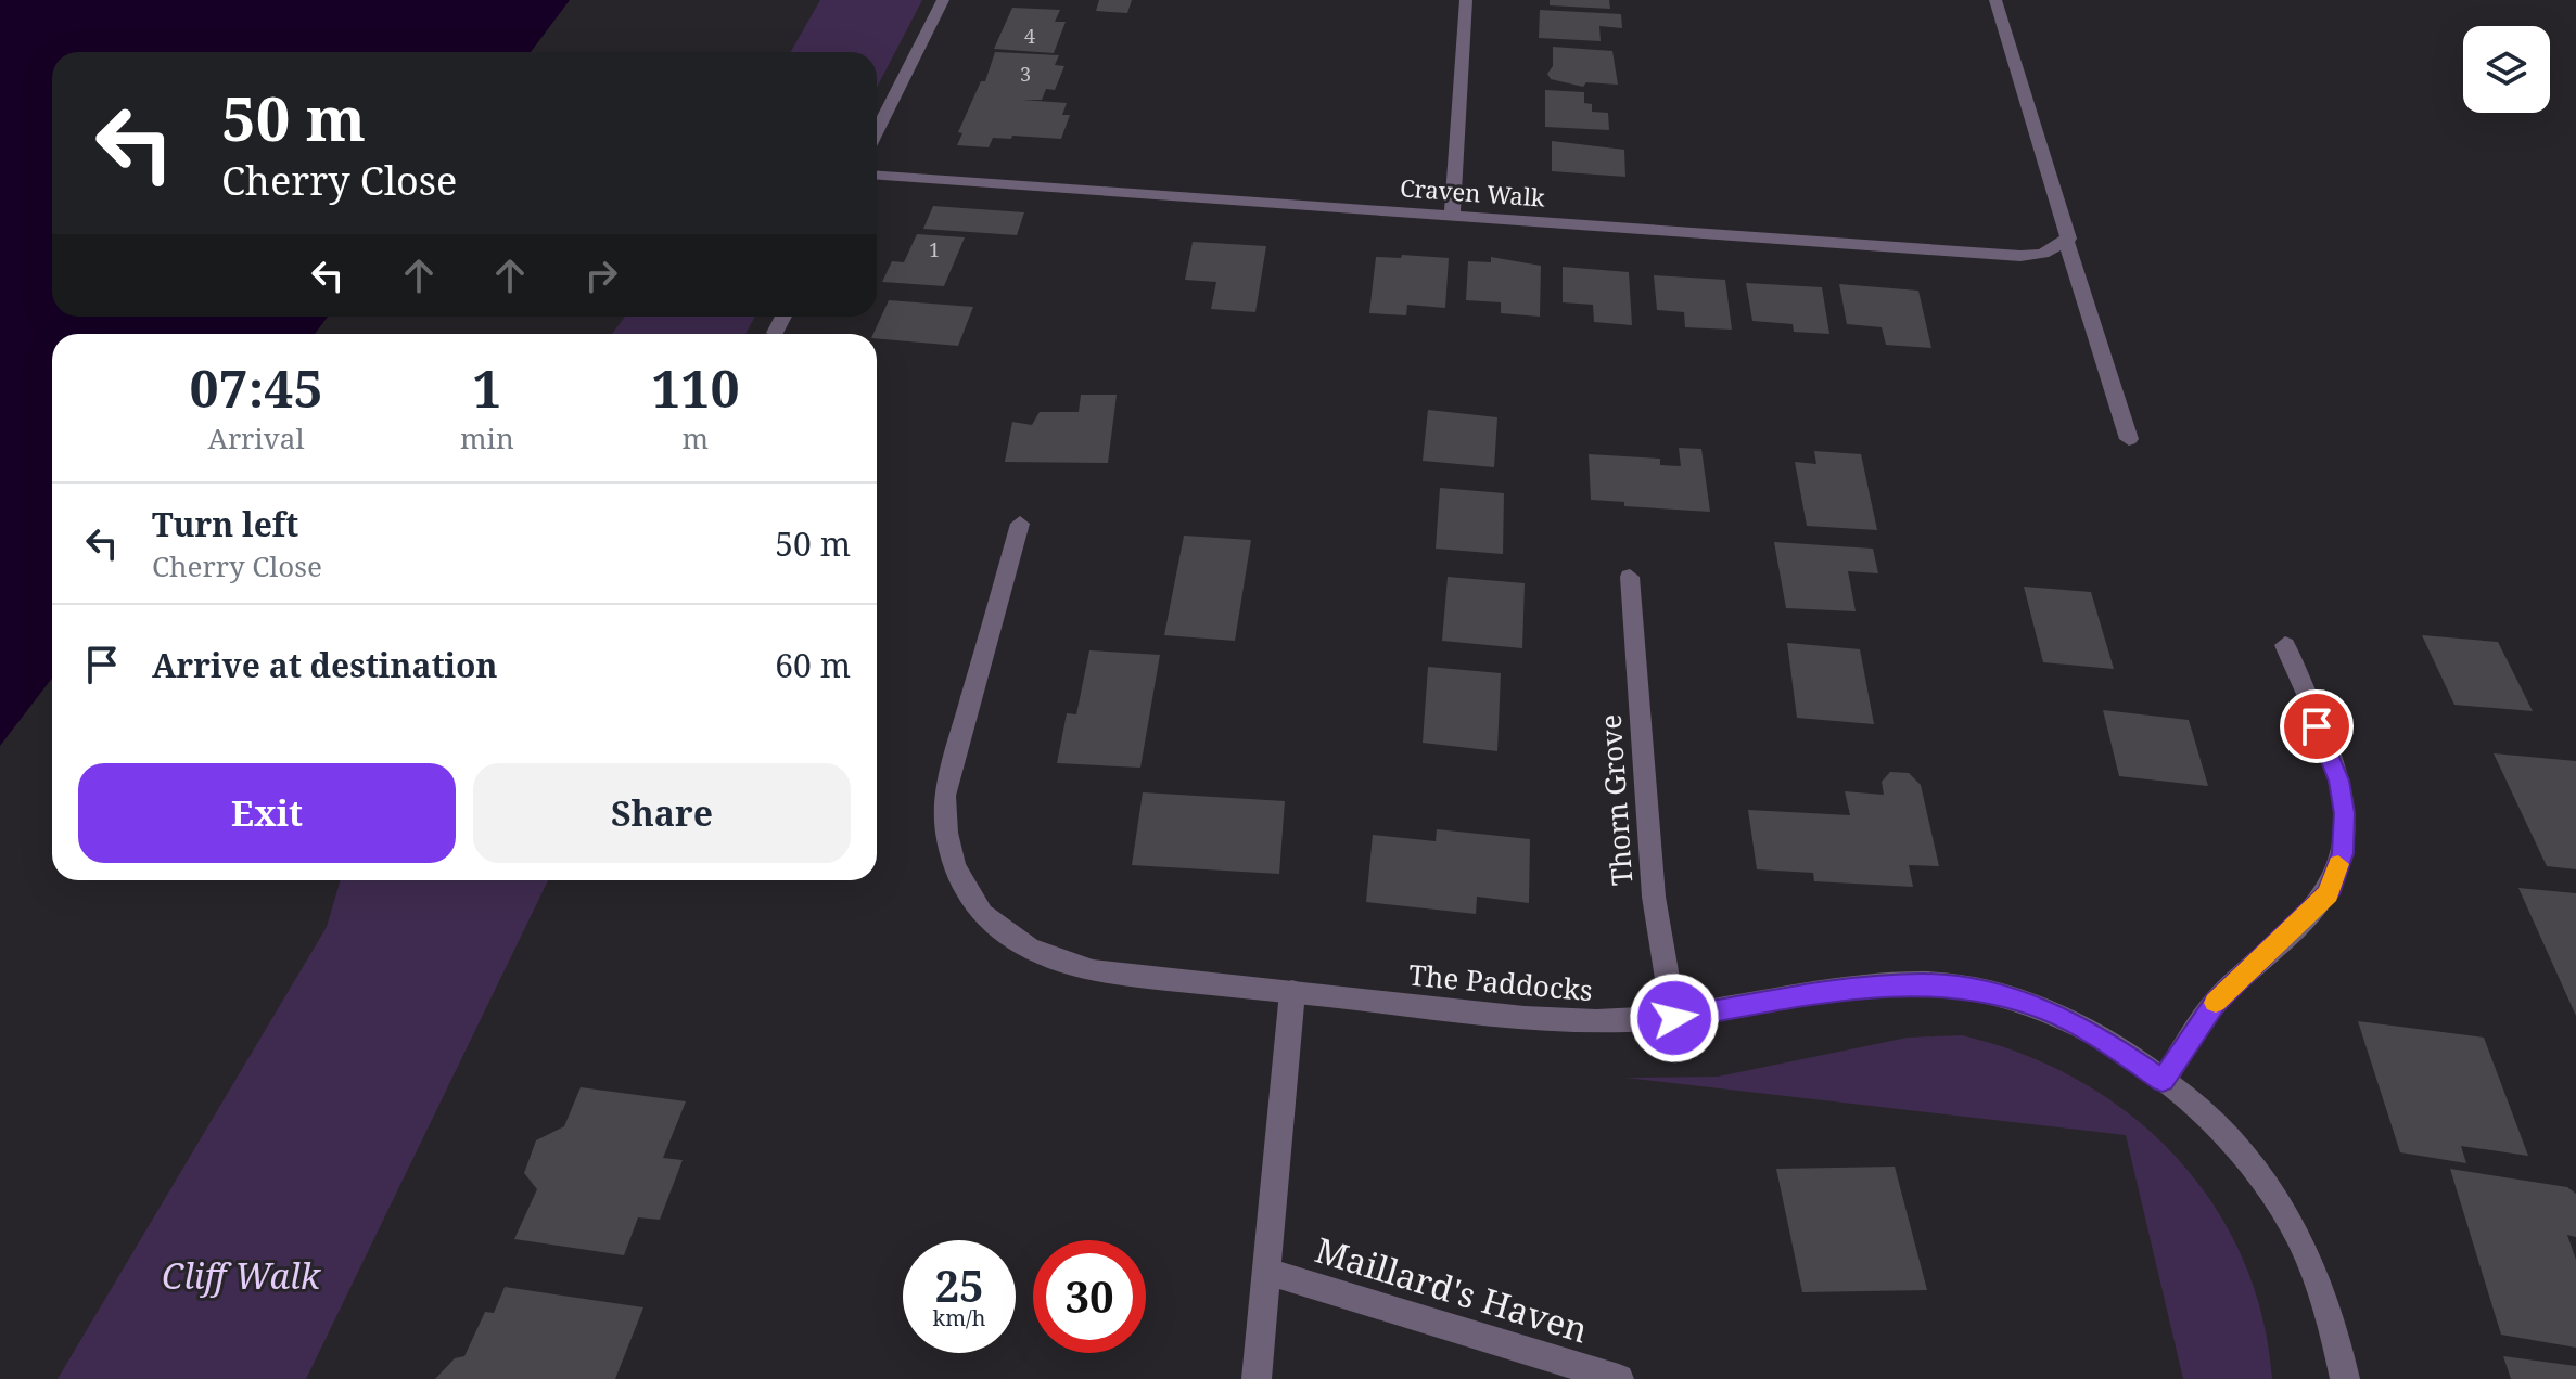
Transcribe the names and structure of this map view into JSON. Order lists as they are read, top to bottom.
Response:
{
  "streets": {
    "street": [
      "Craven Walk",
      "Thorn Grove",
      "The Paddocks",
      "Maillard's Haven"
    ]
  },
  "crossings": [
    ["Thorn Grove", "The Paddocks"]
  ],
  "parks": ["Cliff Walk"],
  "house_numbers": ["4", "3", "1"],
  "page": {
    "turn": ["50 m", "Cherry Close"],
    "eta": [
      "07:45",
      "Arrival",
      "1",
      "min",
      "110",
      "m"
    ],
    "list": [
      {
        "name": "Turn left",
        "note": "Cherry Close",
        "value": "50 m"
      },
      {
        "name": "Arrive at destination",
        "value": "60 m"
      }
    ],
    "buttons": ["Exit", "Share"],
    "speed": "25 km/h",
    "limit": "30"
  }
}
